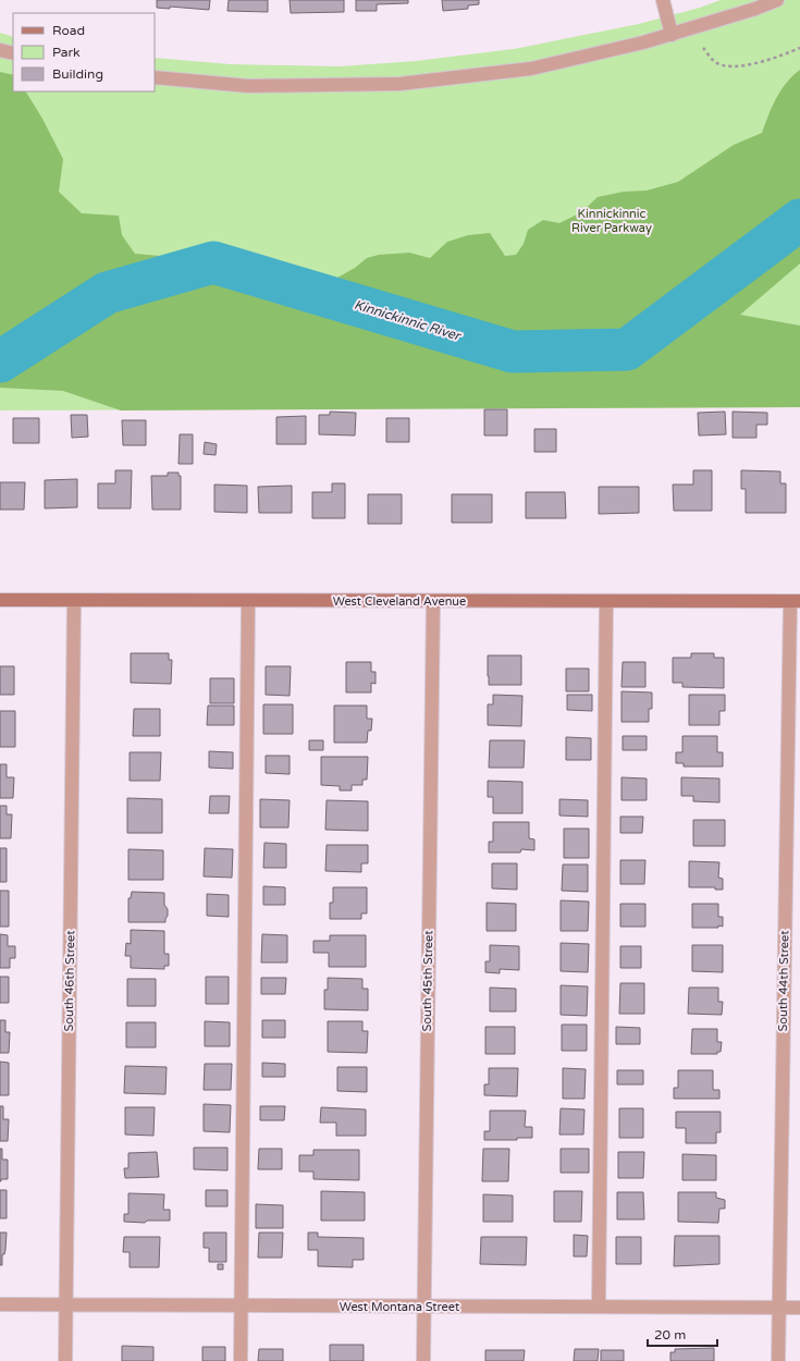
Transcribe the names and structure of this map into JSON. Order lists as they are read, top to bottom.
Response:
{
  "streets": {
    "street": [
      "West Cleveland Avenue",
      "South 46th Street",
      "South 45th Street",
      "South 44th Street",
      "West Montana Street"
    ]
  },
  "crossings": [
    ["West Cleveland Avenue", "South 46th Street"],
    ["West Cleveland Avenue", "South 45th Street"],
    ["West Cleveland Avenue", "South 44th Street"],
    ["South 46th Street", "West Montana Street"],
    ["South 45th Street", "West Montana Street"],
    ["South 44th Street", "West Montana Street"]
  ],
  "water": ["Kinnickinnic River"],
  "parks": ["Kinnickinnic River Parkway"],
  "legend": ["Road", "Park", "Building"],
  "scale_bar": "20 m"
}
